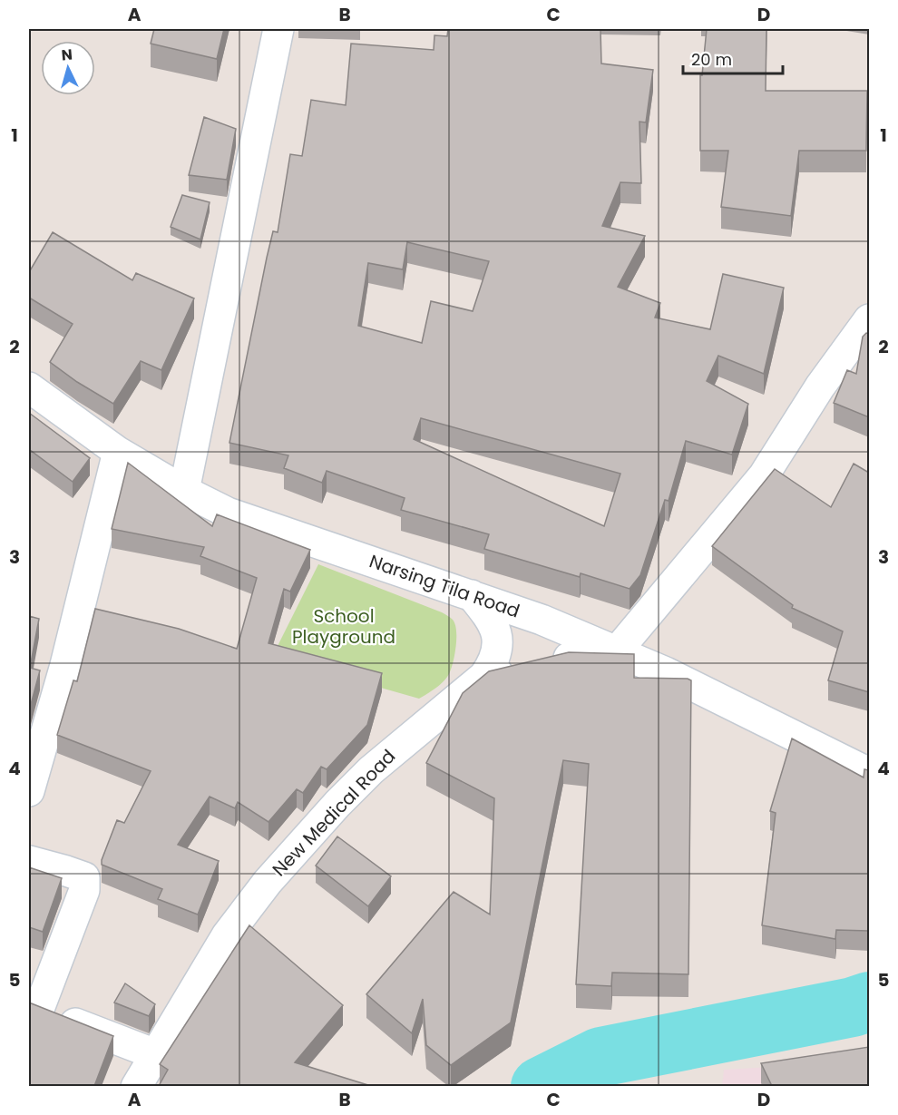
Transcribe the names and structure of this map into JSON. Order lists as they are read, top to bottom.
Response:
{
  "streets": {
    "street": ["Narsing Tila Road", "New Medical Road"]
  },
  "crossings": [
    ["Narsing Tila Road", "New Medical Road"]
  ],
  "parks": ["School Playground"],
  "scale_bar": "20 m",
  "north": "top",
  "grid": {
    "columns": [
      "A",
      "B",
      "C",
      "D"
    ],
    "rows": [
      "1",
      "2",
      "3",
      "4",
      "5"
    ]
  }
}
